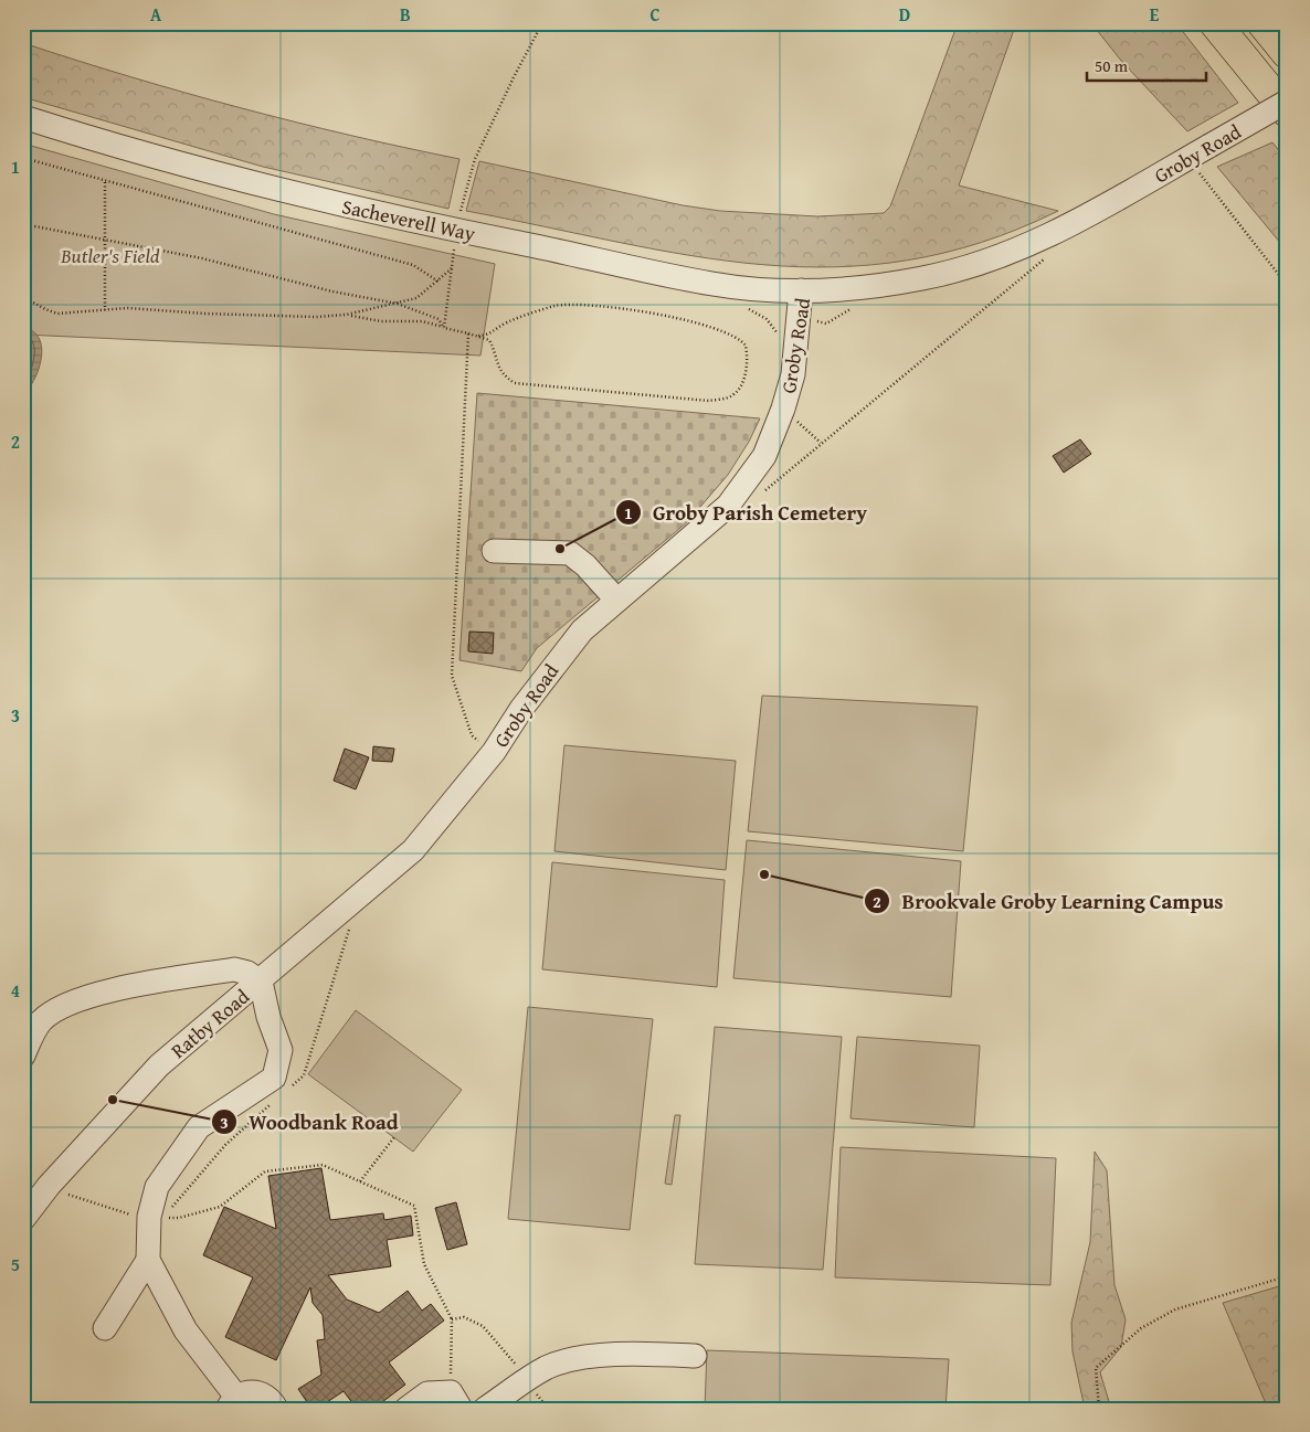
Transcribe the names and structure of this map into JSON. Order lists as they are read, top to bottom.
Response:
{
  "streets": {
    "street": ["Groby Road", "Sacheverell Way", "Ratby Road"]
  },
  "crossings": [
    ["Groby Road", "Sacheverell Way"],
    ["Groby Road", "Ratby Road"]
  ],
  "parks": ["Butler's Field"],
  "places": ["Groby Parish Cemetery", "Brookvale Groby Learning Campus", "Woodbank Road"],
  "scale_bar": "50 m",
  "grid": {
    "columns": [
      "A",
      "B",
      "C",
      "D",
      "E"
    ],
    "rows": [
      "1",
      "2",
      "3",
      "4",
      "5"
    ]
  }
}
